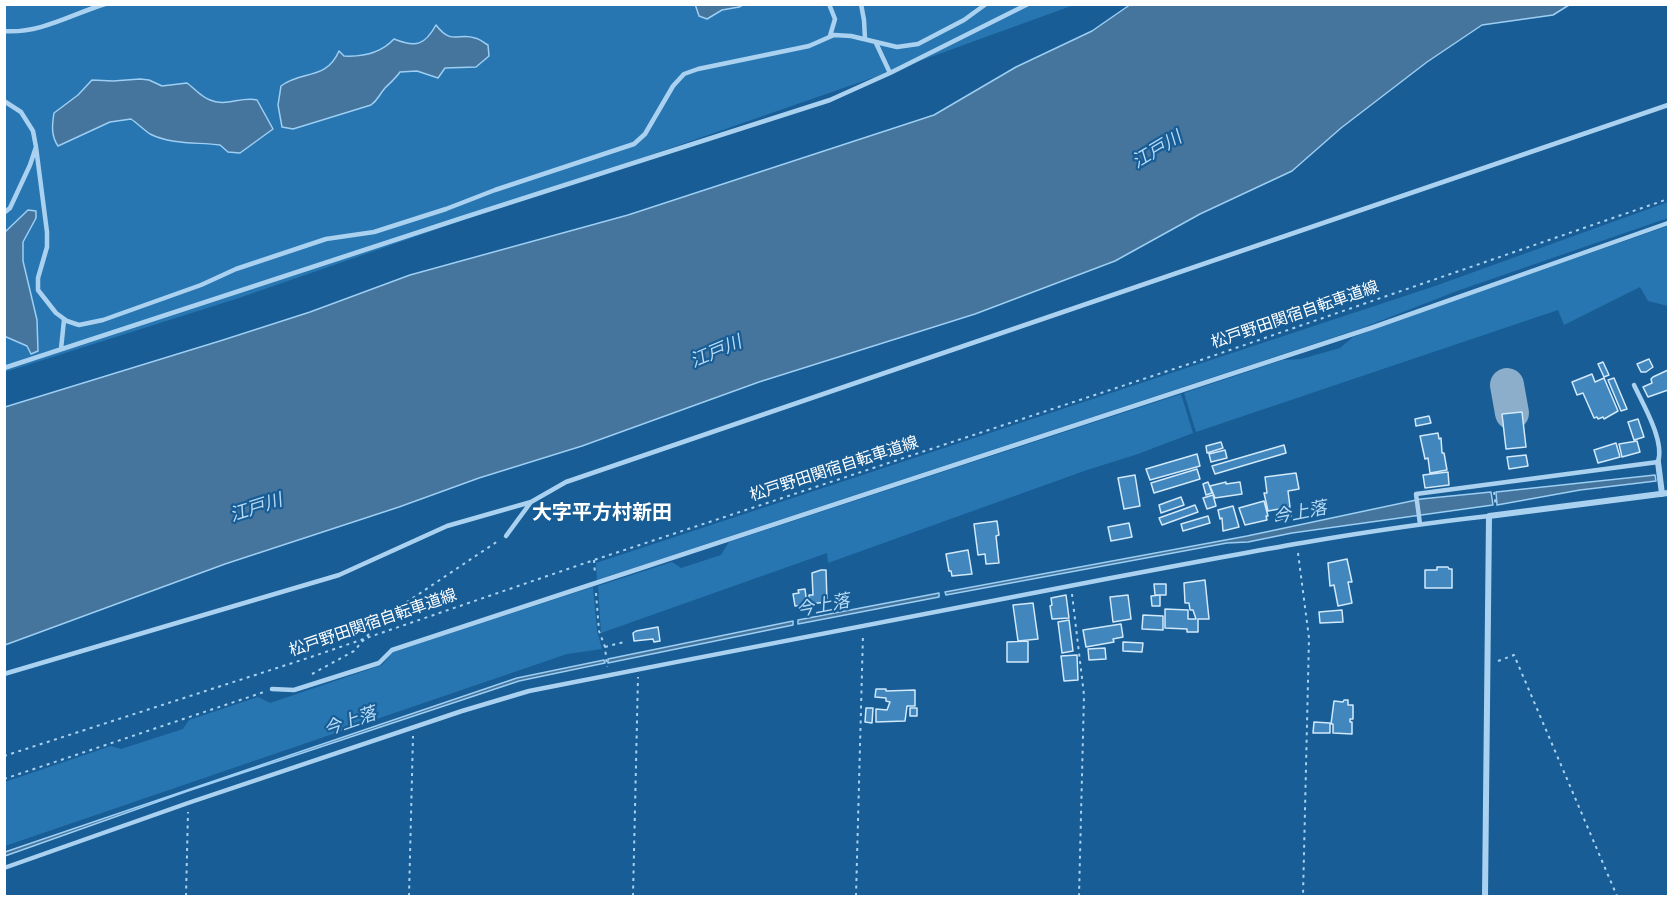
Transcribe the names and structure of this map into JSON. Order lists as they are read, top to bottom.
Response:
{
  "streets": {
    "path": ["松戸野田関宿自転車道線"]
  },
  "districts": ["大字平方村新田"],
  "water": ["江戸川", "今上落"]
}
